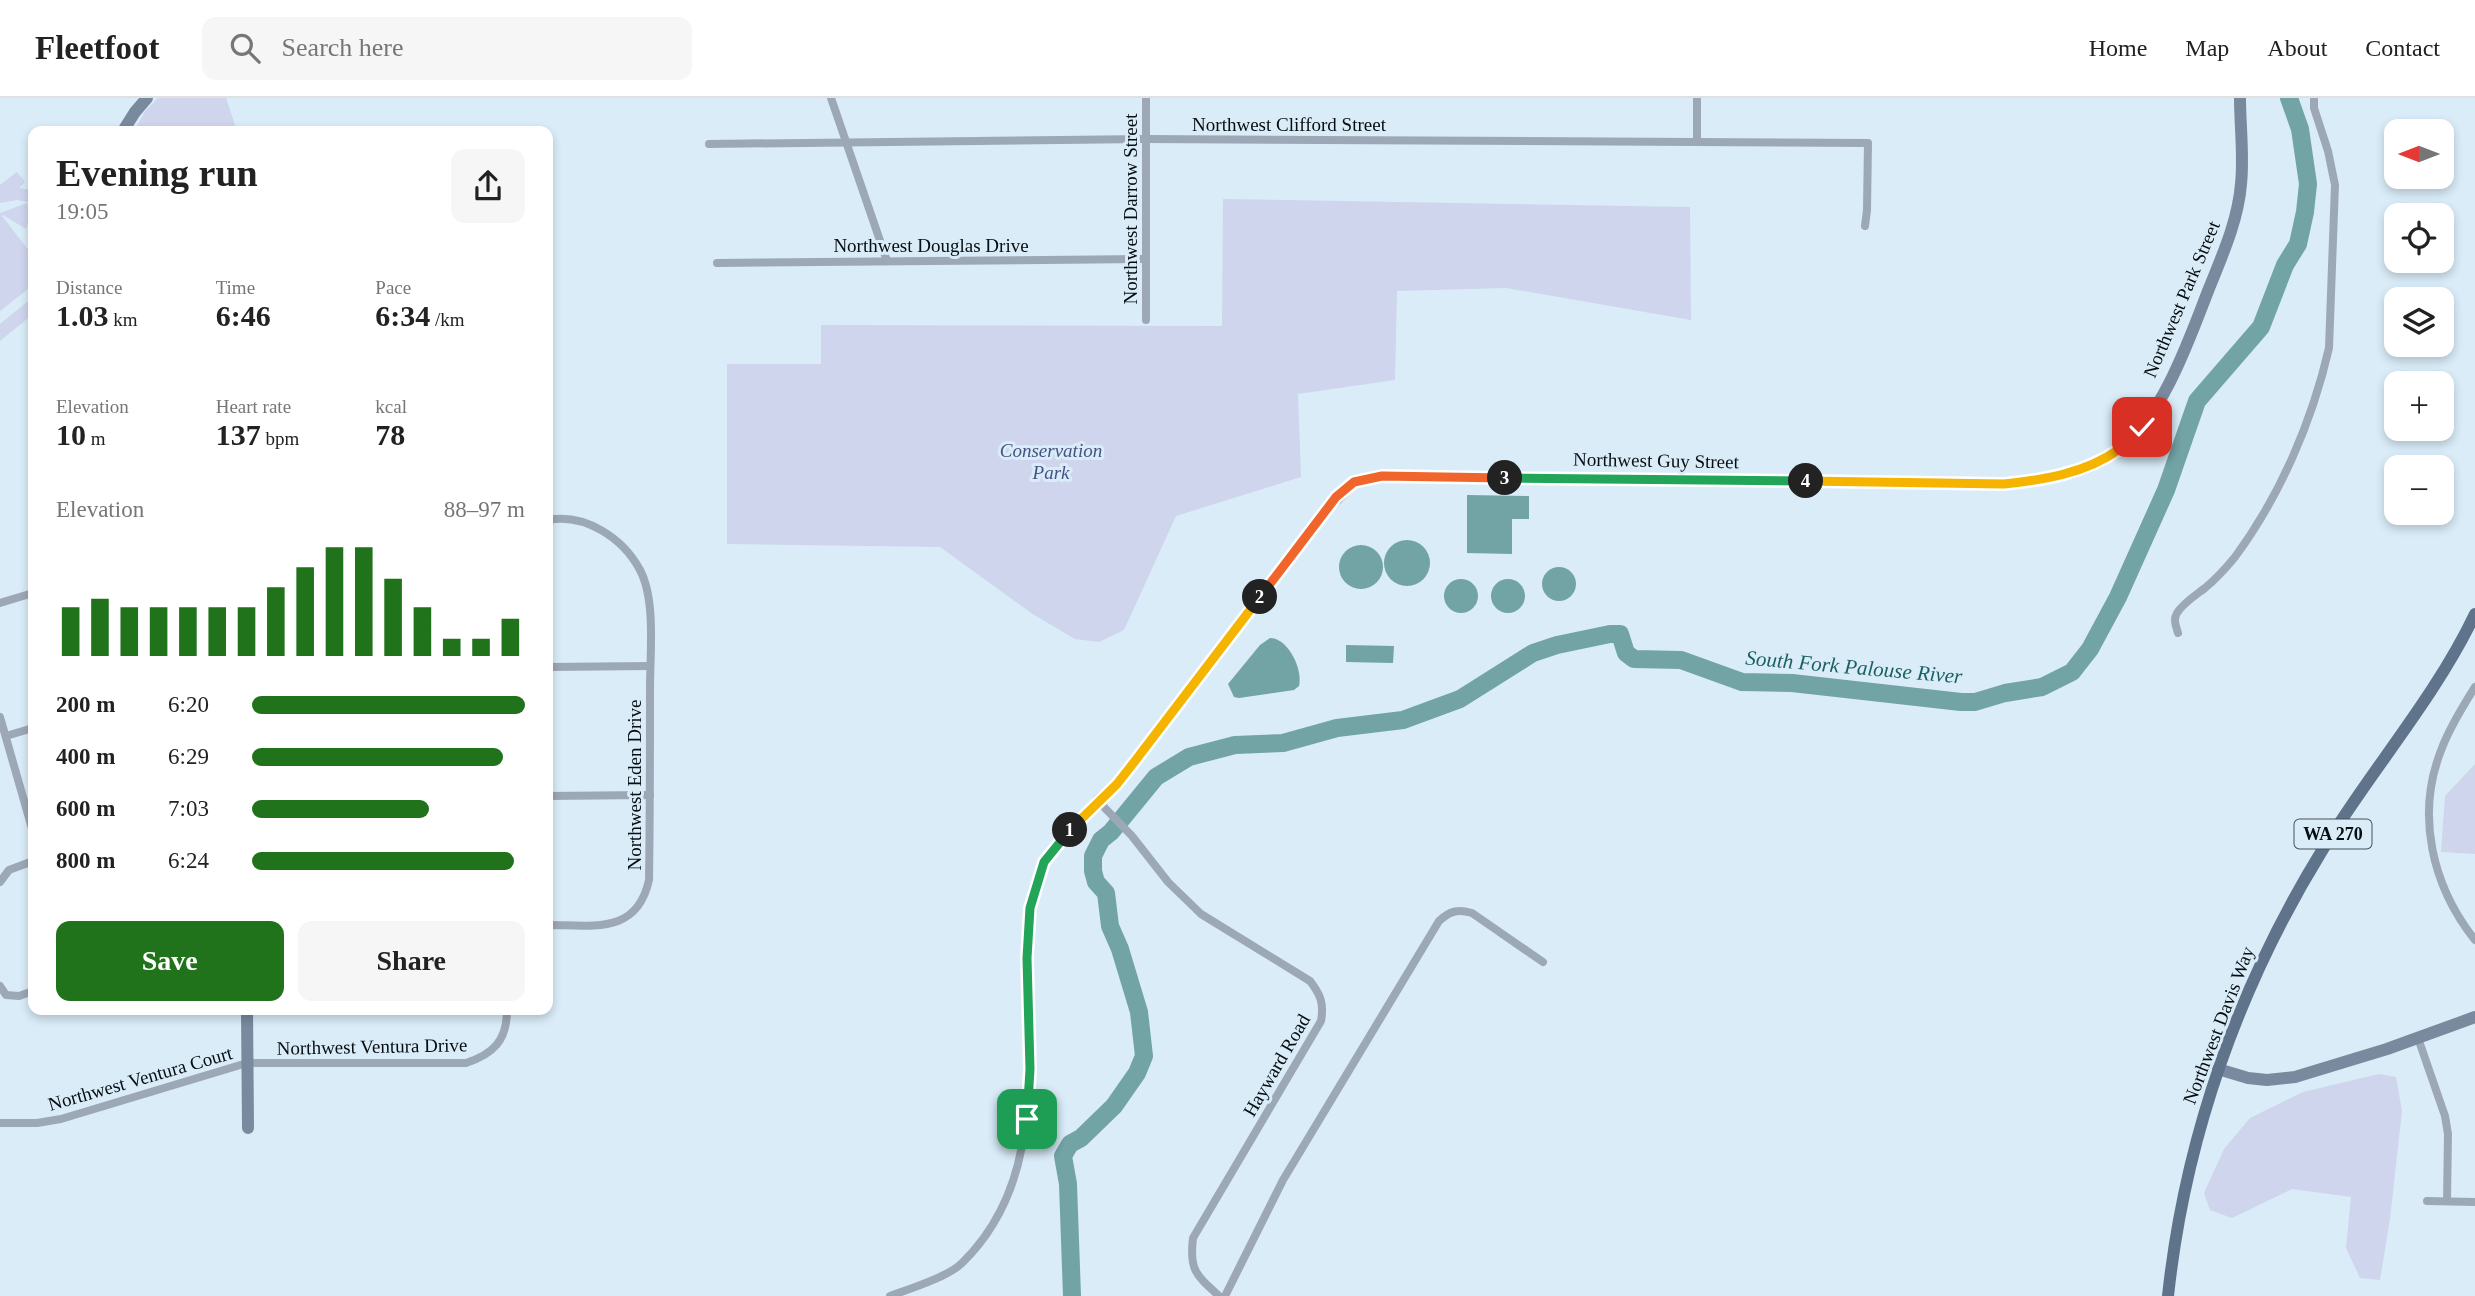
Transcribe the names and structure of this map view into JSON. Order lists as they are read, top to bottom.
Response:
{
  "streets": {
    "main road": ["WA 270", "Northwest Davis Way"],
    "street": [
      "Northwest Clifford Street",
      "Northwest Darrow Street",
      "Northwest Douglas Drive",
      "Northwest Park Street",
      "Northwest Guy Street",
      "Northwest Eden Drive",
      "Northwest Ventura Drive",
      "Hayward Road",
      "Northwest Ventura Court"
    ]
  },
  "crossings": [
    ["Northwest Clifford Street", "Northwest Darrow Street"],
    ["Northwest Darrow Street", "Northwest Douglas Drive"],
    ["Northwest Park Street", "Northwest Guy Street"],
    ["Northwest Guy Street", "Hayward Road"],
    ["Northwest Ventura Drive", "Northwest Ventura Court"]
  ],
  "water": ["South Fork Palouse River"],
  "parks": ["Conservation Park"],
  "north": "left",
  "page": {
    "header": "Fleetfoot",
    "search": "Search here",
    "nav": [
      "Home",
      "Map",
      "About",
      "Contact"
    ],
    "map_buttons": ["+", "−"],
    "heading": ["Evening run", "19:05"],
    "stats": [
      ["Distance", "1.03 km"],
      ["Time", "6:46"],
      ["Pace", "6:34 /km"],
      ["Elevation", "10 m"],
      ["Heart rate", "137 bpm"],
      ["kcal", "78"]
    ],
    "pins": [
      "3",
      "4",
      "2",
      "1"
    ],
    "chart": ["Elevation", "88–97 m"],
    "list": [
      {
        "name": "200 m",
        "note": "6:20"
      },
      {
        "name": "400 m",
        "note": "6:29"
      },
      {
        "name": "600 m",
        "note": "7:03"
      },
      {
        "name": "800 m",
        "note": "6:24"
      }
    ],
    "buttons": ["Save", "Share"]
  }
}
